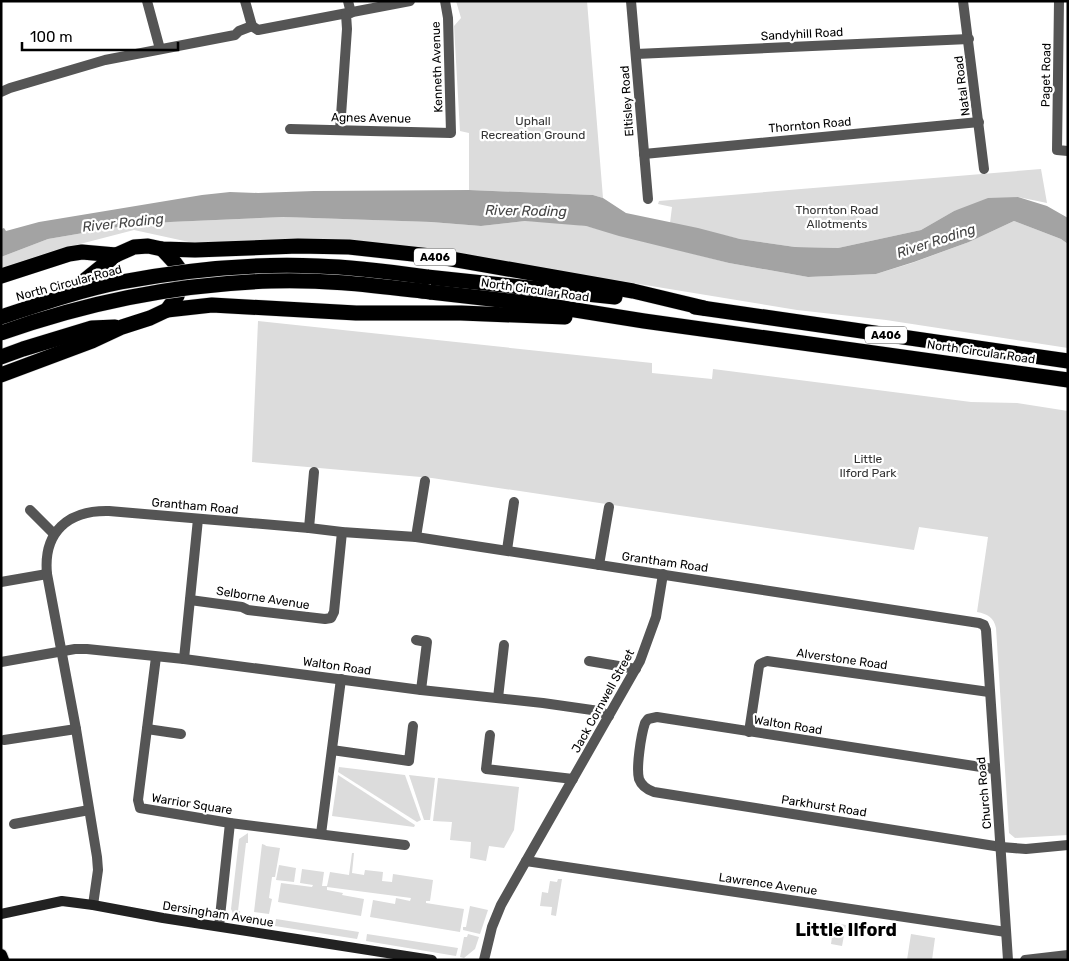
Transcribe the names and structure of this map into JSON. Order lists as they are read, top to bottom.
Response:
{
  "streets": {
    "highway": ["A406", "North Circular Road"],
    "main road": ["Dersingham Avenue"],
    "street": [
      "Sandyhill Road",
      "Kenneth Avenue",
      "Paget Road",
      "Natal Road",
      "Eltisley Road",
      "Agnes Avenue",
      "Thornton Road",
      "Grantham Road",
      "Selborne Avenue",
      "Alverstone Road",
      "Walton Road",
      "Jack Cornwell Street",
      "Church Road",
      "Warrior Square",
      "Parkhurst Road",
      "Lawrence Avenue"
    ]
  },
  "crossings": [
    ["Sandyhill Road", "Natal Road"],
    ["Sandyhill Road", "Eltisley Road"],
    ["Kenneth Avenue", "Agnes Avenue"],
    ["Natal Road", "Thornton Road"],
    ["Eltisley Road", "Thornton Road"],
    ["A406", "North Circular Road"],
    ["Grantham Road", "Selborne Avenue"],
    ["Grantham Road", "Jack Cornwell Street"],
    ["Grantham Road", "Church Road"],
    ["Alverstone Road", "Walton Road"],
    ["Alverstone Road", "Church Road"],
    ["Walton Road", "Jack Cornwell Street"],
    ["Walton Road", "Church Road"],
    ["Walton Road", "Warrior Square"],
    ["Walton Road", "Parkhurst Road"],
    ["Jack Cornwell Street", "Lawrence Avenue"],
    ["Church Road", "Parkhurst Road"],
    ["Church Road", "Lawrence Avenue"]
  ],
  "districts": ["Little Ilford"],
  "water": ["River Roding"],
  "parks": ["Uphall Recreation Ground", "Thornton Road Allotments", "Little Ilford Park"],
  "scale_bar": "100 m"
}
